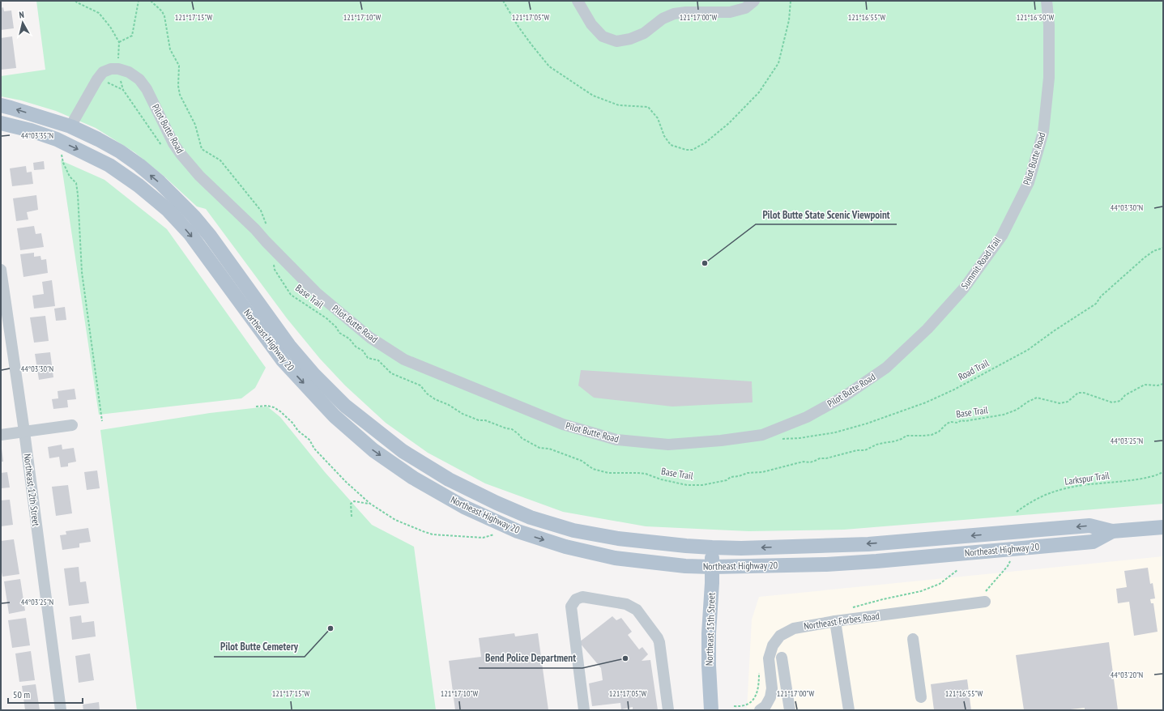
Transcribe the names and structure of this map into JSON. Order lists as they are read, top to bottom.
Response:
{
  "streets": {
    "main road": ["Northeast Highway 20", "Northeast 15th Street"],
    "street": ["Pilot Butte Road", "Northeast 12th Street", "Northeast Forbes Road"],
    "path": ["Base Trail", "Road Trail", "Larkspur Trail"]
  },
  "crossings": [
    ["Northeast Highway 20", "Northeast 15th Street"]
  ],
  "places": ["Pilot Butte State Scenic Viewpoint", "Pilot Butte Cemetery", "Bend Police Department"],
  "scale_bar": "50 m",
  "north": "top",
  "coordinates": [
    "121°17'15\"W",
    "121°17'10\"W",
    "121°17'05\"W",
    "121°17'00\"W",
    "121°16'55\"W",
    "121°16'50\"W",
    "44°03'35\"N",
    "44°03'30\"N",
    "44°03'25\"N",
    "44°03'20\"N"
  ]
}
